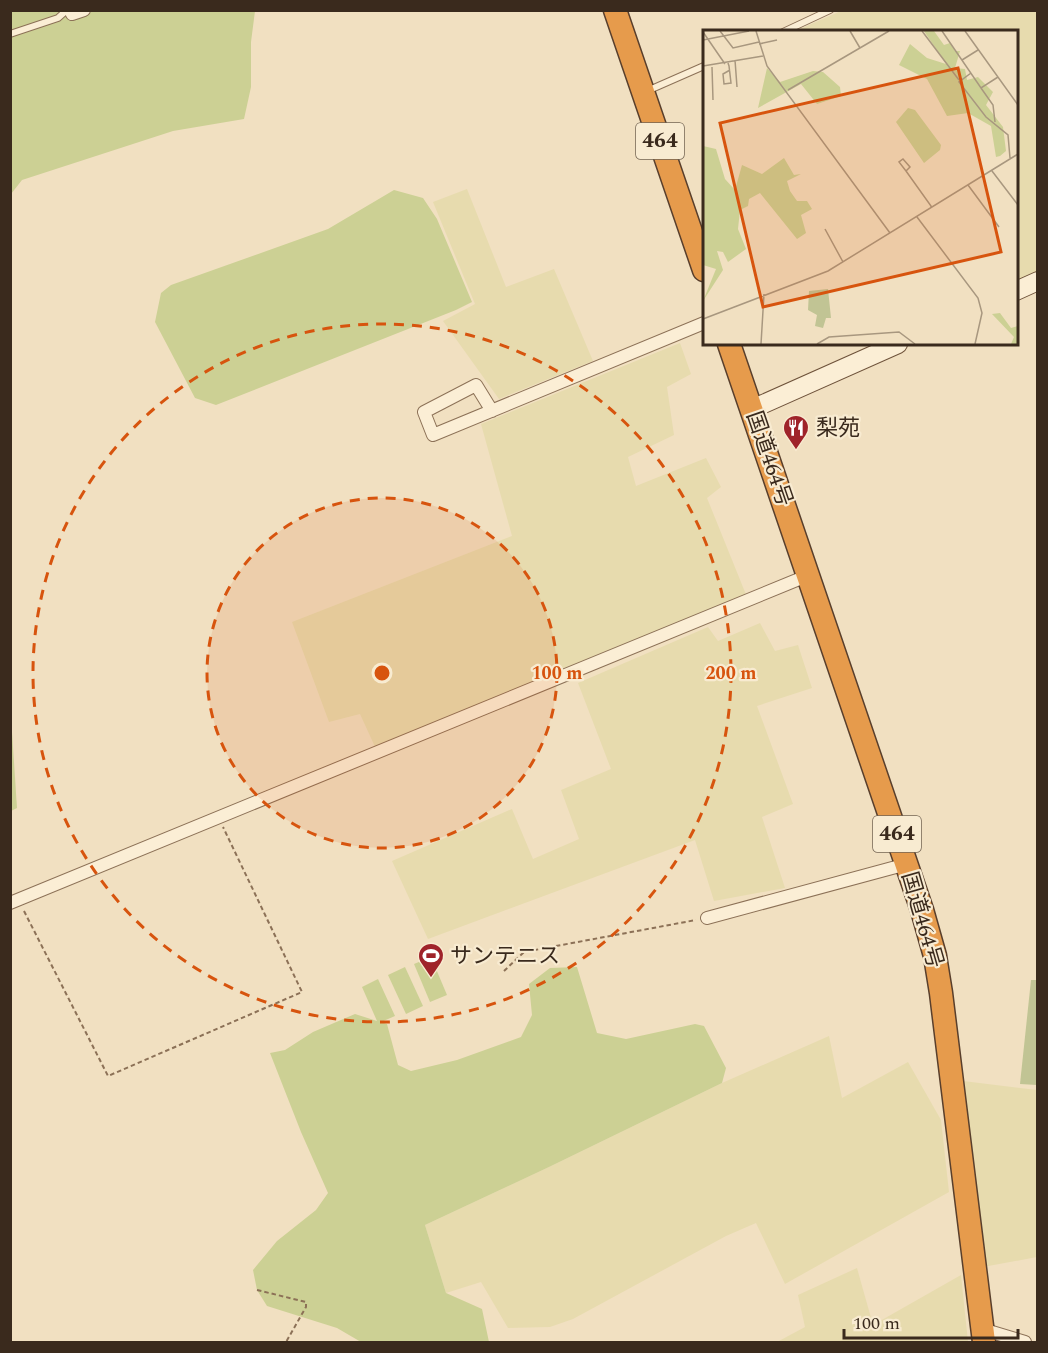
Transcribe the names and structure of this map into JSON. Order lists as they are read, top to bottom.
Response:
{
  "streets": {
    "highway": ["464", "国道464号"]
  },
  "places": {
    "restaurant": ["梨苑"],
    "sports": ["サンテニス"]
  },
  "scale_bar": "100 m",
  "rings": ["100 m", "200 m"]
}
